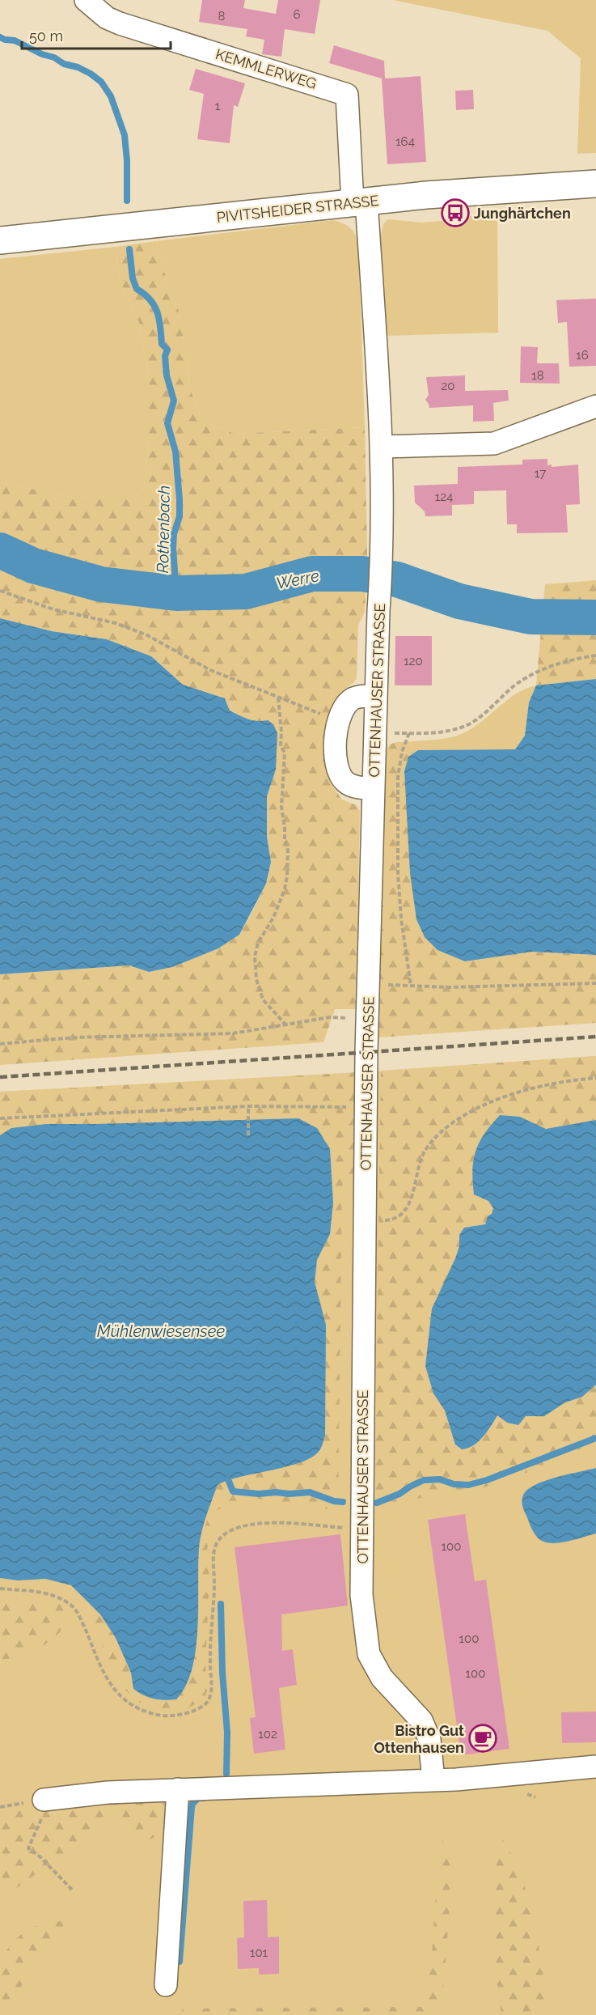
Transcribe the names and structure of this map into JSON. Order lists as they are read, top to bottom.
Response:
{
  "streets": {
    "main road": ["PIVITSHEIDER STRASSE"],
    "street": ["KEMMLERWEG", "OTTENHAUSER STRASSE"]
  },
  "crossings": [
    ["KEMMLERWEG", "PIVITSHEIDER STRASSE"],
    ["KEMMLERWEG", "OTTENHAUSER STRASSE"],
    ["PIVITSHEIDER STRASSE", "OTTENHAUSER STRASSE"]
  ],
  "water": ["Rothenbach", "Werre", "Mühlenwiesensee"],
  "places": {
    "bus stop": ["Junghärtchen"],
    "cafe": ["Bistro Gut Ottenhausen"]
  },
  "house_numbers": [
    "6",
    "8",
    "1",
    "164",
    "16",
    "18",
    "20",
    "17",
    "124",
    "120",
    "100",
    "100",
    "100",
    "102",
    "101"
  ],
  "scale_bar": "50 m"
}
